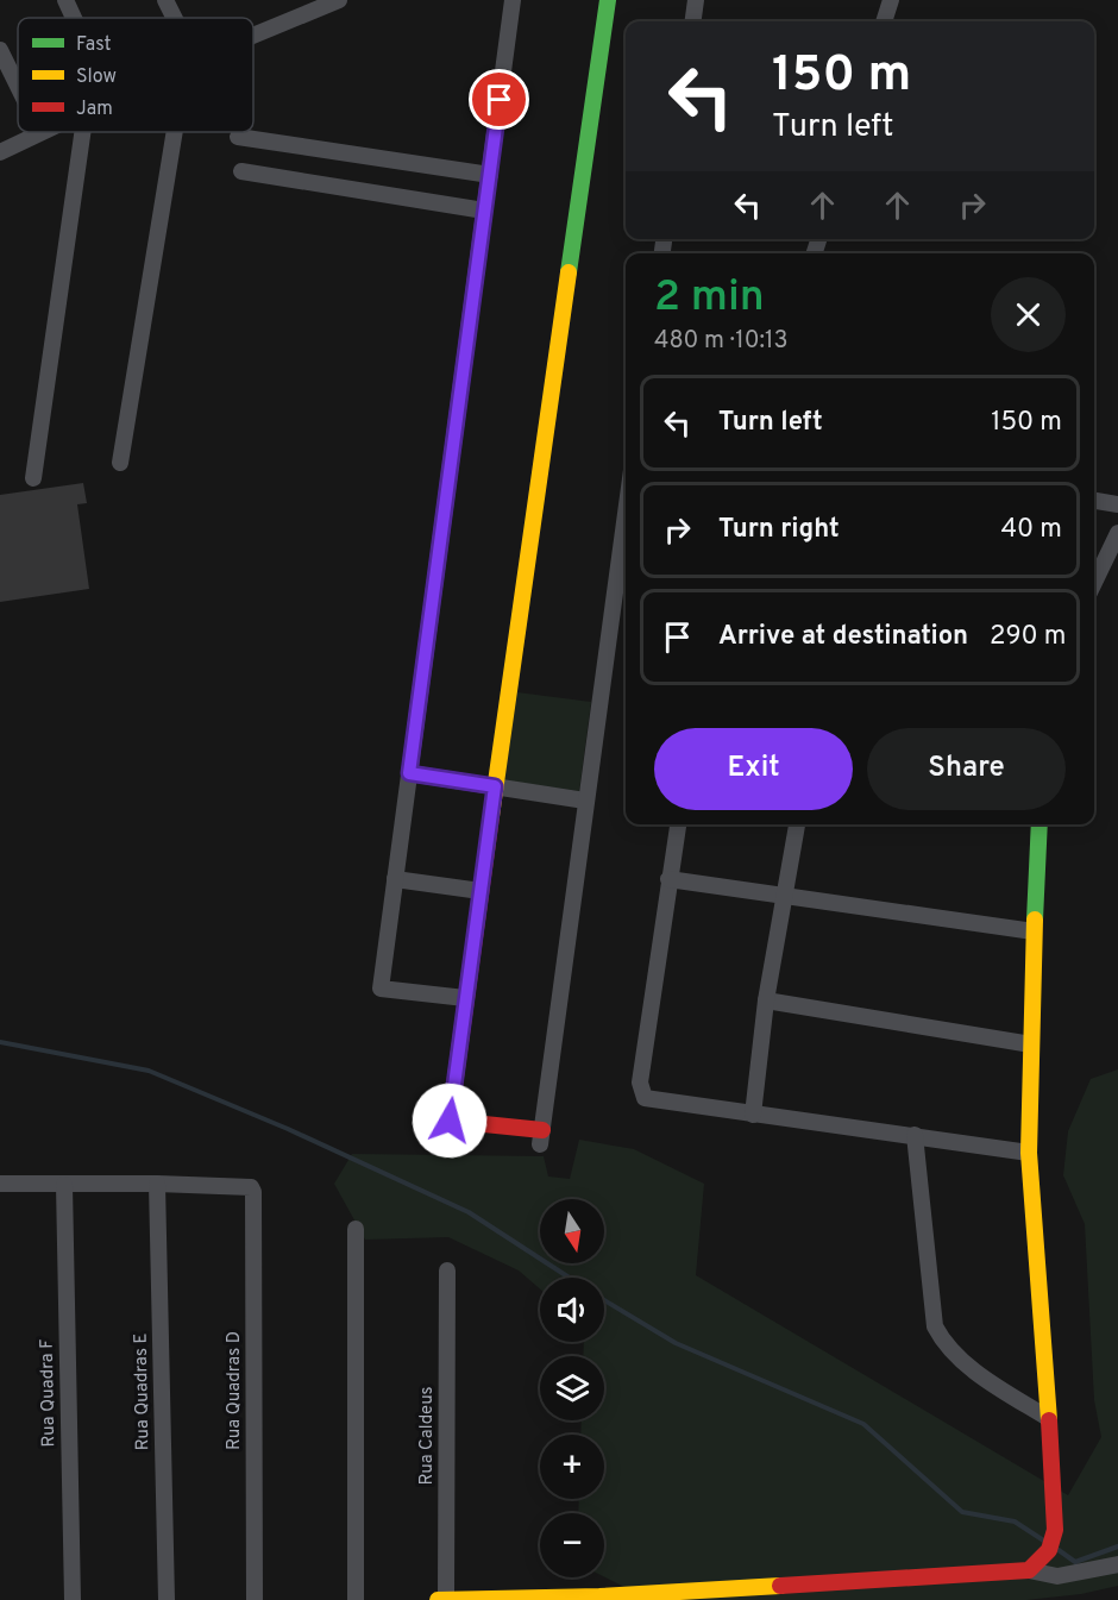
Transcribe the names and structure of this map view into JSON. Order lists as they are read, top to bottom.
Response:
{
  "streets": {
    "street": [
      "Rua Quadras D",
      "Rua Quadras E",
      "Rua Quadra F",
      "Rua Caldeus"
    ]
  },
  "crossings": [
    ["Rua Quadras D", "Rua Quadras E"]
  ],
  "legend": ["Fast", "Slow", "Jam"],
  "north": "bottom",
  "page": {
    "turn": ["150 m", "Turn left"],
    "heading": ["2 min", "480 m · 10:13"],
    "list": [
      {
        "name": "Turn left",
        "value": "150 m"
      },
      {
        "name": "Turn right",
        "value": "40 m"
      },
      {
        "name": "Arrive at destination",
        "value": "290 m"
      }
    ],
    "buttons": ["Exit", "Share"],
    "map_buttons": ["+", "−"]
  }
}
